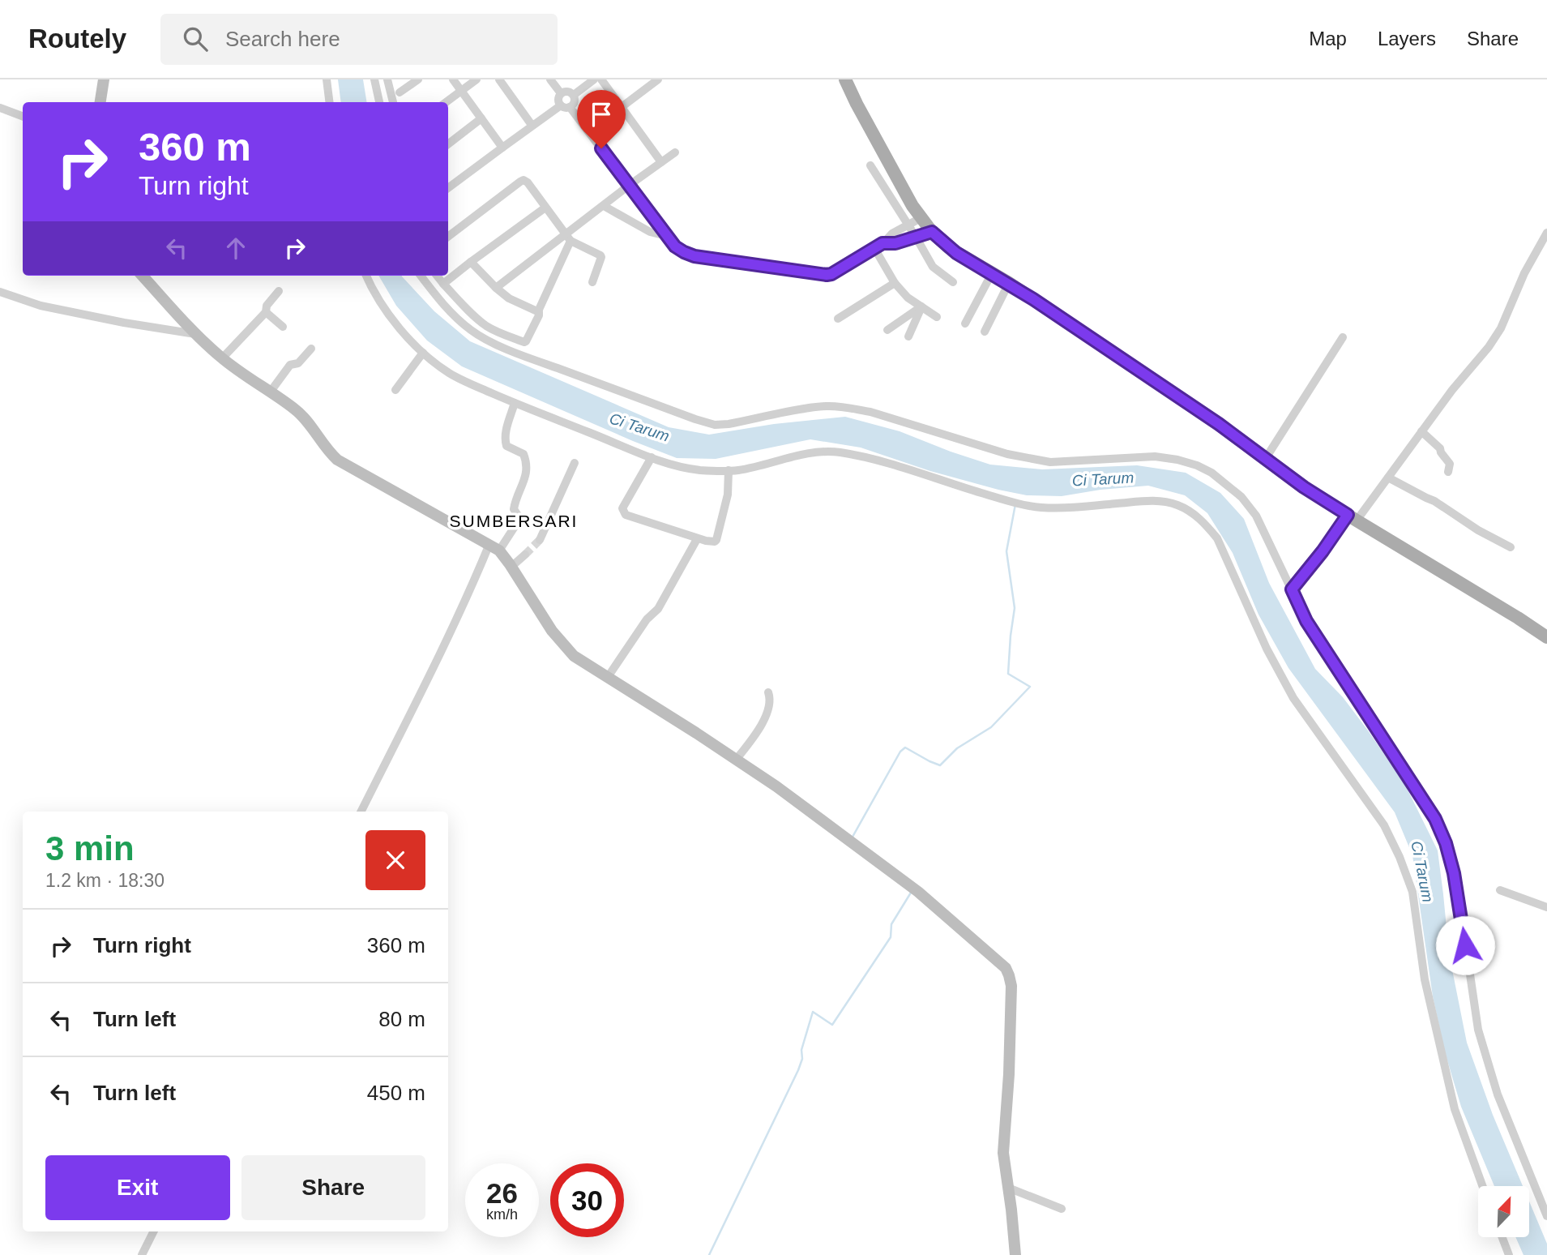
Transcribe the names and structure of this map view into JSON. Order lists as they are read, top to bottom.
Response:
{
  "districts": ["SUMBERSARI"],
  "water": ["Ci Tarum"],
  "north": "top right",
  "page": {
    "header": "Routely",
    "search": "Search here",
    "nav": ["Map", "Layers", "Share"],
    "turn": ["360 m", "Turn right"],
    "heading": ["3 min", "1.2 km · 18:30"],
    "list": [
      {
        "name": "Turn right",
        "value": "360 m"
      },
      {
        "name": "Turn left",
        "value": "80 m"
      },
      {
        "name": "Turn left",
        "value": "450 m"
      }
    ],
    "buttons": ["Exit", "Share"],
    "speed": "26 km/h",
    "limit": "30"
  }
}
